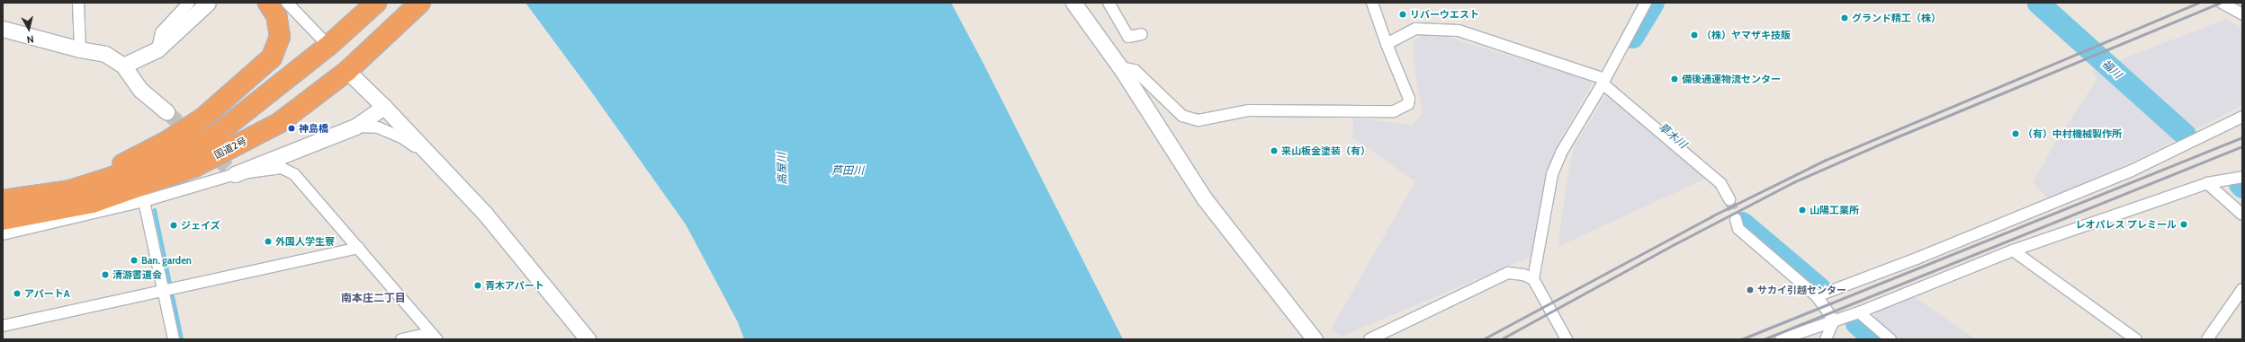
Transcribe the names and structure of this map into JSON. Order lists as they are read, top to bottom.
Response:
{
  "streets": {
    "highway": ["国道2号"]
  },
  "districts": ["南本庄二丁目"],
  "water": [
    "福川",
    "草木川",
    "高屋川",
    "芦田川"
  ],
  "places": [
    "リバーウエスト",
    "グランド精工（株）",
    "（株）ヤマザキ技販",
    "備後通運物流センター",
    "神島橋",
    "（有）中村機械製作所",
    "来山板金塗装（有）",
    "山陽工業所",
    "レオパレス プレミール",
    "ジェイズ",
    "外国人学生寮",
    "Ban. garden",
    "清游書道会",
    "青木アパート",
    "サカイ引越センター",
    "アパートA"
  ],
  "north": "bottom"
}
